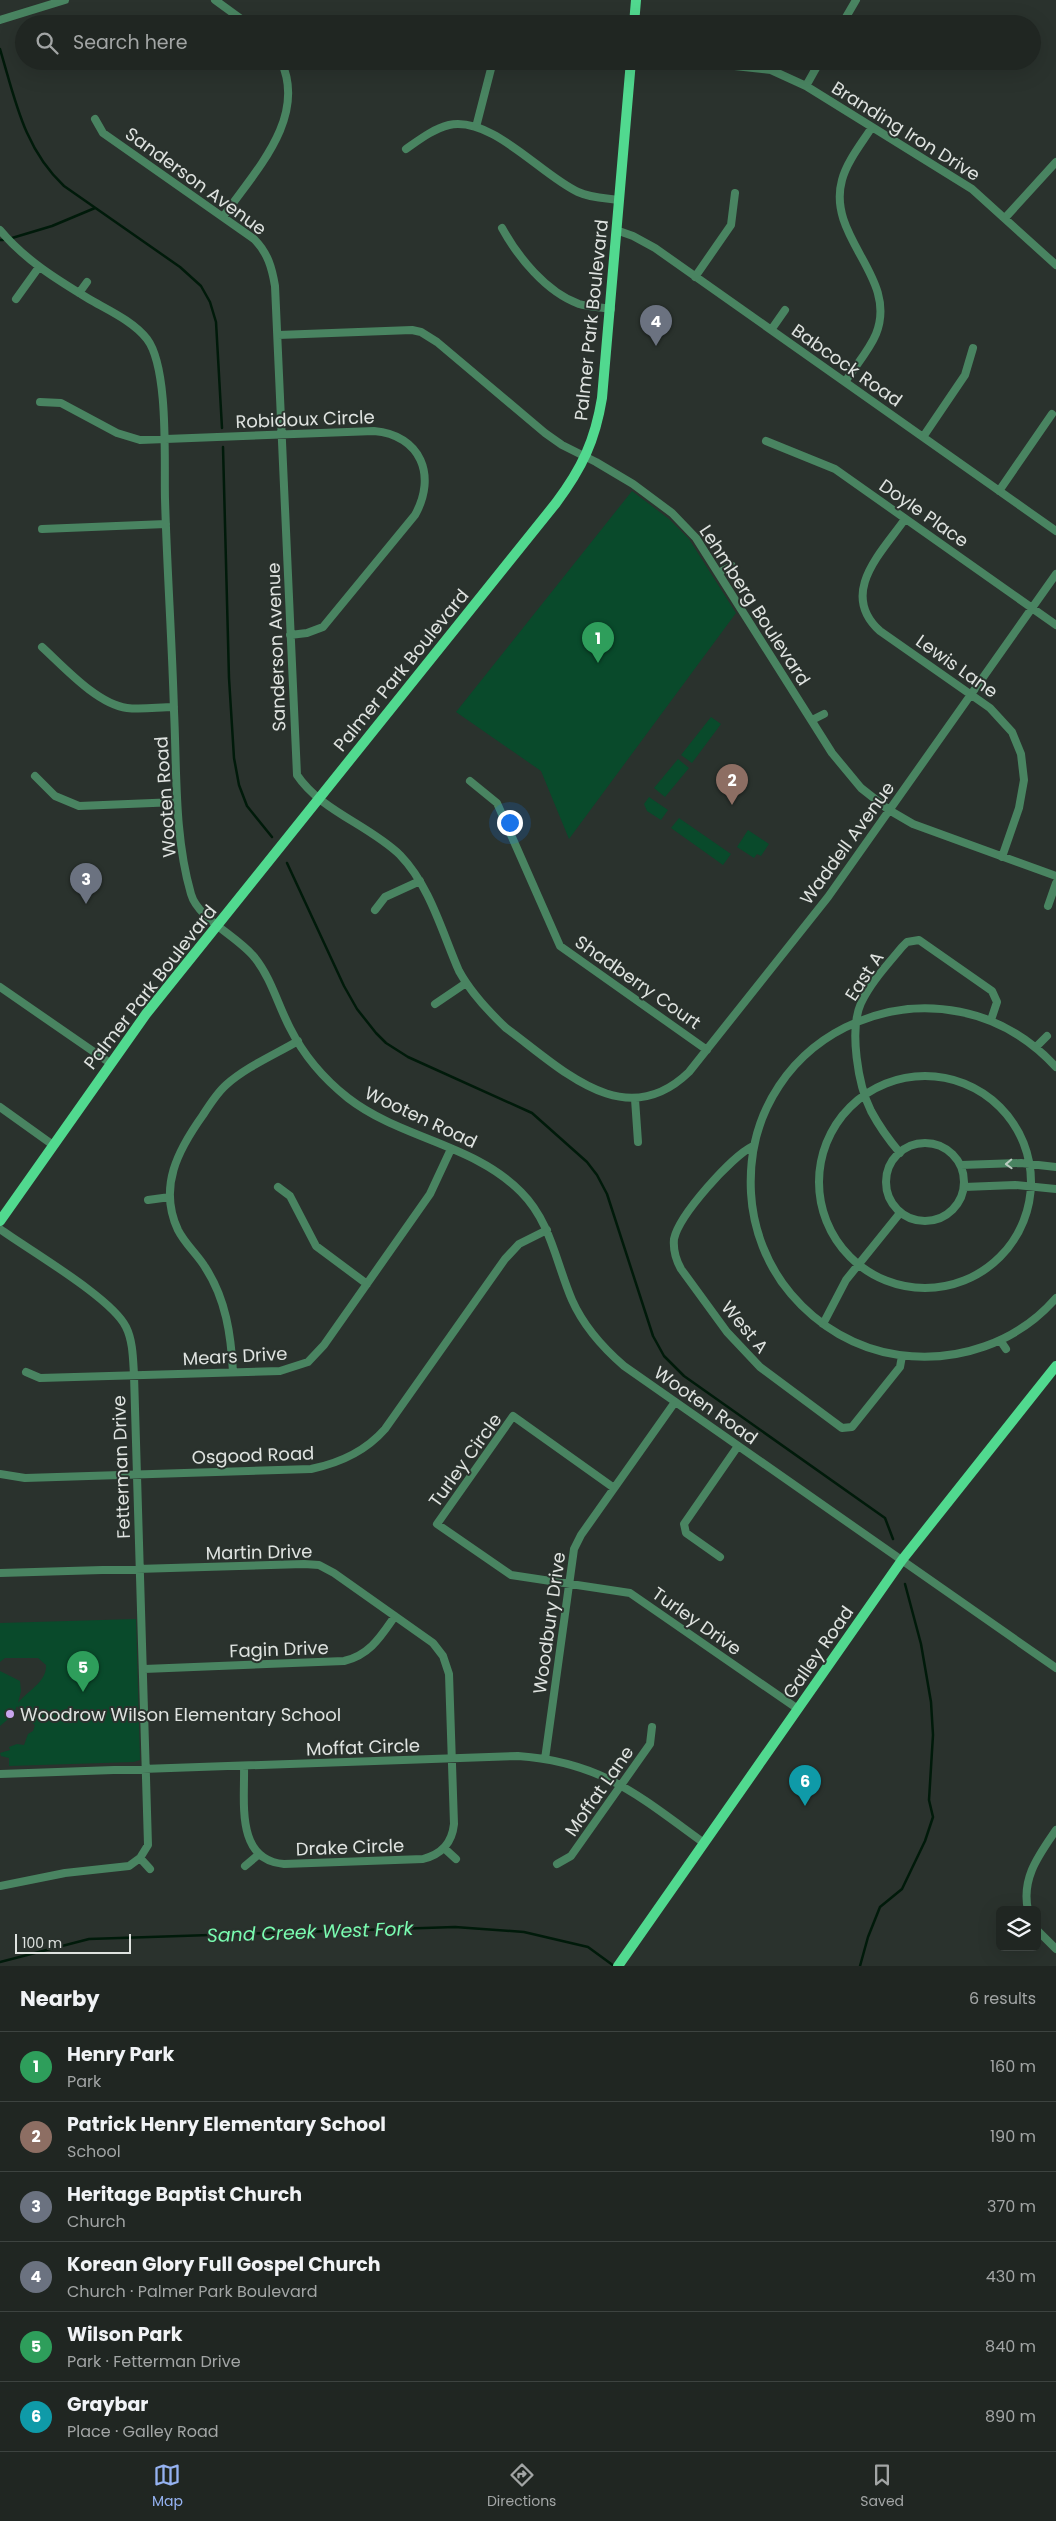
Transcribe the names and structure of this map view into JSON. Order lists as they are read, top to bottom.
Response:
{
  "streets": {
    "main road": ["Palmer Park Boulevard", "Galley Road"],
    "street": [
      "Branding Iron Drive",
      "Sanderson Avenue",
      "Babcock Road",
      "Robidoux Circle",
      "Doyle Place",
      "Lehmberg Boulevard",
      "Lewis Lane",
      "Wooten Road",
      "Waddell Avenue",
      "East A",
      "Shadberry Court",
      "West A",
      "Mears Drive",
      "Osgood Road",
      "Turley Circle",
      "Fetterman Drive",
      "Martin Drive",
      "Turley Drive",
      "Woodbury Drive",
      "Fagin Drive",
      "Moffat Circle",
      "Moffat Lane",
      "Drake Circle"
    ]
  },
  "crossings": [
    ["Sanderson Avenue", "Palmer Park Boulevard"],
    ["Sanderson Avenue", "Robidoux Circle"],
    ["Sanderson Avenue", "Lehmberg Boulevard"],
    ["Sanderson Avenue", "Waddell Avenue"],
    ["Palmer Park Boulevard", "Babcock Road"],
    ["Palmer Park Boulevard", "Lehmberg Boulevard"],
    ["Palmer Park Boulevard", "Wooten Road"],
    ["Robidoux Circle", "Wooten Road"],
    ["Doyle Place", "Lewis Lane"],
    ["Doyle Place", "Waddell Avenue"],
    ["Lehmberg Boulevard", "Lewis Lane"],
    ["Lehmberg Boulevard", "Waddell Avenue"],
    ["Lewis Lane", "Waddell Avenue"],
    ["Wooten Road", "Mears Drive"],
    ["Wooten Road", "Osgood Road"],
    ["Wooten Road", "Woodbury Drive"],
    ["Wooten Road", "Galley Road"],
    ["Waddell Avenue", "Shadberry Court"],
    ["Mears Drive", "Fetterman Drive"],
    ["Osgood Road", "Fetterman Drive"],
    ["Turley Circle", "Turley Drive"],
    ["Turley Circle", "Woodbury Drive"],
    ["Fetterman Drive", "Martin Drive"],
    ["Fetterman Drive", "Fagin Drive"],
    ["Fetterman Drive", "Moffat Circle"],
    ["Martin Drive", "Fagin Drive"],
    ["Martin Drive", "Moffat Circle"],
    ["Turley Drive", "Woodbury Drive"],
    ["Turley Drive", "Galley Road"],
    ["Woodbury Drive", "Moffat Circle"],
    ["Galley Road", "Moffat Circle"],
    ["Moffat Circle", "Moffat Lane"]
  ],
  "water": ["Sand Creek West Fork"],
  "places": ["Woodrow Wilson Elementary School"],
  "scale_bar": "100 m",
  "page": {
    "search": "Search here",
    "pins": [
      "4",
      "1",
      "2",
      "3",
      "5",
      "6"
    ],
    "scale": "100 m",
    "heading": ["Nearby", "6 results"],
    "list": [
      {
        "mark": "1",
        "name": "Henry Park",
        "note": "Park",
        "value": "160 m"
      },
      {
        "mark": "2",
        "name": "Patrick Henry Elementary School",
        "note": "School",
        "value": "190 m"
      },
      {
        "mark": "3",
        "name": "Heritage Baptist Church",
        "note": "Church",
        "value": "370 m"
      },
      {
        "mark": "4",
        "name": "Korean Glory Full Gospel Church",
        "note": "Church · Palmer Park Boulevard",
        "value": "430 m"
      },
      {
        "mark": "5",
        "name": "Wilson Park",
        "note": "Park · Fetterman Drive",
        "value": "840 m"
      },
      {
        "mark": "6",
        "name": "Graybar",
        "note": "Place · Galley Road",
        "value": "890 m"
      }
    ],
    "nav": ["Map", "Directions", "Saved"]
  }
}
